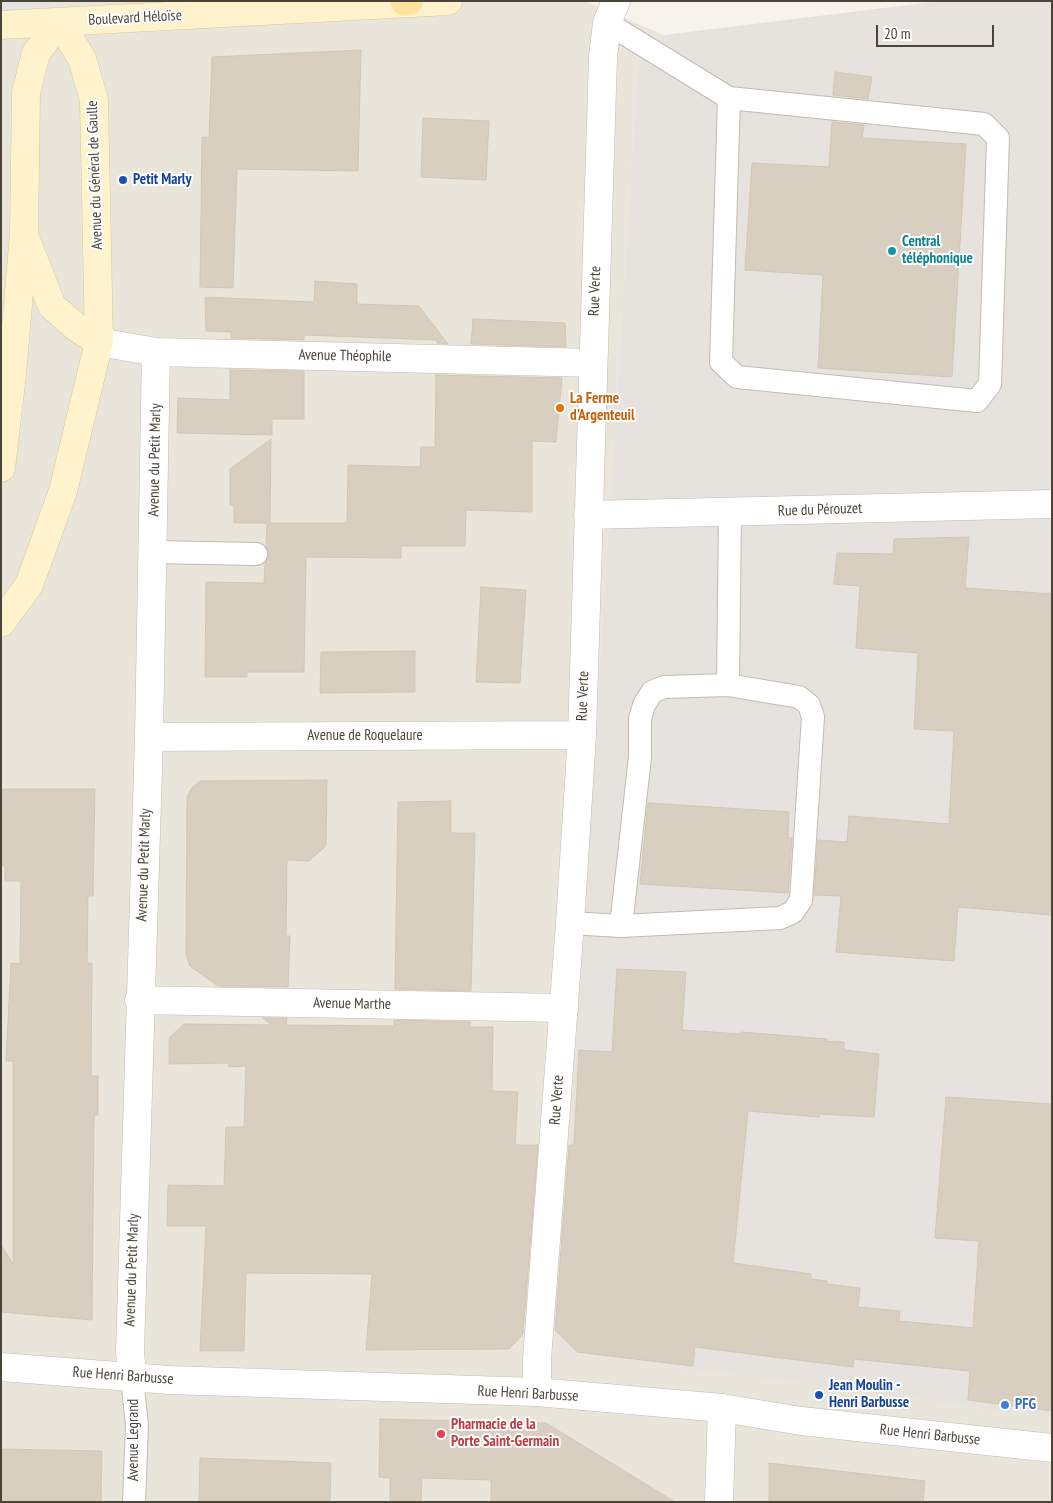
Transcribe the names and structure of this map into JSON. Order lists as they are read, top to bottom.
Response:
{
  "streets": {
    "main road": ["Boulevard Héloïse", "Avenue du Général de Gaulle"],
    "street": [
      "Rue Verte",
      "Avenue Théophile",
      "Avenue du Petit Marly",
      "Rue du Pérouzet",
      "Avenue de Roquelaure",
      "Avenue Marthe",
      "Rue Henri Barbusse"
    ],
    "lane": ["Avenue Legrand"]
  },
  "crossings": [
    ["Boulevard Héloïse", "Avenue du Général de Gaulle"],
    ["Avenue du Général de Gaulle", "Avenue Théophile"],
    ["Rue Verte", "Avenue Théophile"],
    ["Rue Verte", "Rue du Pérouzet"],
    ["Rue Verte", "Avenue de Roquelaure"],
    ["Rue Verte", "Avenue Marthe"],
    ["Rue Verte", "Rue Henri Barbusse"],
    ["Avenue Théophile", "Avenue du Petit Marly"],
    ["Avenue du Petit Marly", "Avenue de Roquelaure"],
    ["Avenue du Petit Marly", "Avenue Marthe"],
    ["Avenue du Petit Marly", "Rue Henri Barbusse"],
    ["Avenue du Petit Marly", "Avenue Legrand"],
    ["Rue Henri Barbusse", "Avenue Legrand"]
  ],
  "places": [
    "Petit Marly",
    "Central téléphonique",
    "La Ferme d'Argenteuil",
    "Jean Moulin - Henri Barbusse",
    "PFG",
    "Pharmacie de la Porte Saint-Germain"
  ],
  "scale_bar": "20 m"
}
